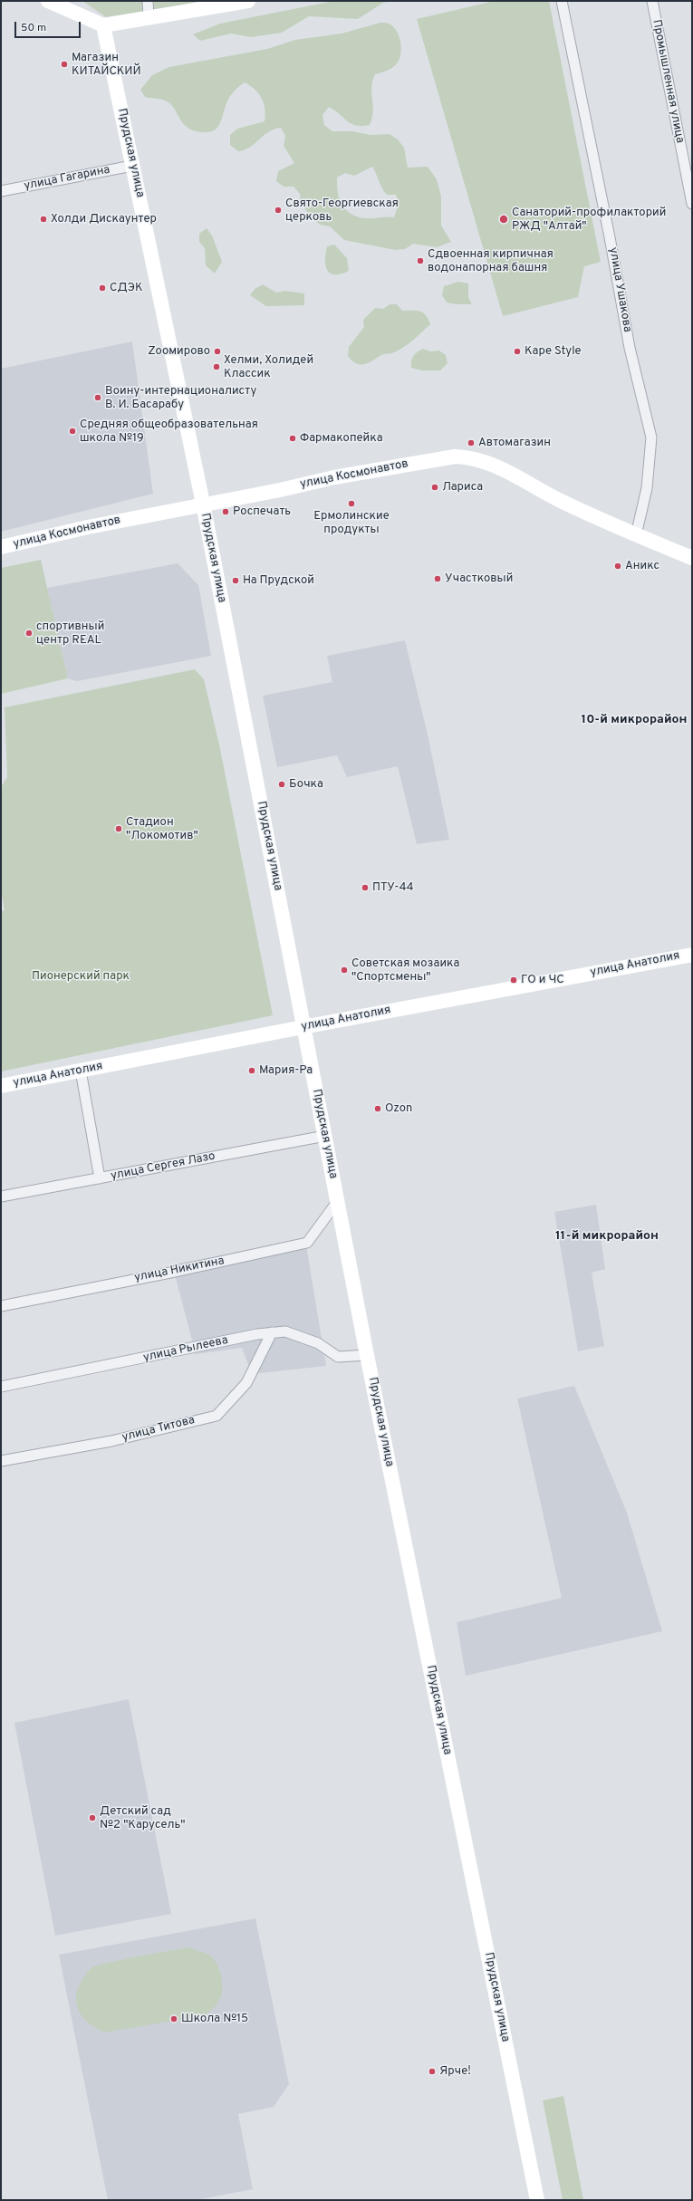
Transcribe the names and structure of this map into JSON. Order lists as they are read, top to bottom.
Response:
{
  "streets": {
    "street": [
      "Промышленная улица",
      "Прудская улица",
      "улица Гагарина",
      "улица Ушакова",
      "улица Космонавтов",
      "улица Анатолия",
      "улица Сергея Лазо",
      "улица Никитина",
      "улица Рылеева",
      "улица Титова"
    ]
  },
  "crossings": [
    ["Прудская улица", "улица Гагарина"],
    ["Прудская улица", "улица Космонавтов"],
    ["Прудская улица", "улица Анатолия"],
    ["Прудская улица", "улица Сергея Лазо"],
    ["Прудская улица", "улица Никитина"],
    ["Прудская улица", "улица Рылеева"],
    ["улица Ушакова", "улица Космонавтов"],
    ["улица Рылеева", "улица Титова"]
  ],
  "districts": ["10-й микрорайон", "11-й микрорайон"],
  "parks": ["Пионерский парк"],
  "places": [
    "Магазин КИТАЙСКИЙ",
    "Свято-Георгиевская церковь",
    "Холди Дискаунтер",
    "Санаторий-профилакторий РЖД \"Алтай\"",
    "Сдвоенная кирпичная водонапорная башня",
    "СДЭК",
    "Zooмирово",
    "Каре Style",
    "Хелми, Холидей Классик",
    "Воину-интернационалисту В. И. Басарабу",
    "Средняя общеобразовательная школа №19",
    "Фармакопейка",
    "Автомагазин",
    "Лариса",
    "Ермолинские продукты",
    "Роспечать",
    "Аникс",
    "Участковый",
    "На Прудской",
    "спортивный центр REAL",
    "Бочка",
    "Стадион \"Локомотив\"",
    "ПТУ-44",
    "Советская мозаика \"Спортсмены\"",
    "ГО и ЧС",
    "Мария-Ра",
    "Ozon",
    "Детский сад №2 \"Карусель\"",
    "Школа №15",
    "Ярче!"
  ],
  "scale_bar": "50 m"
}
